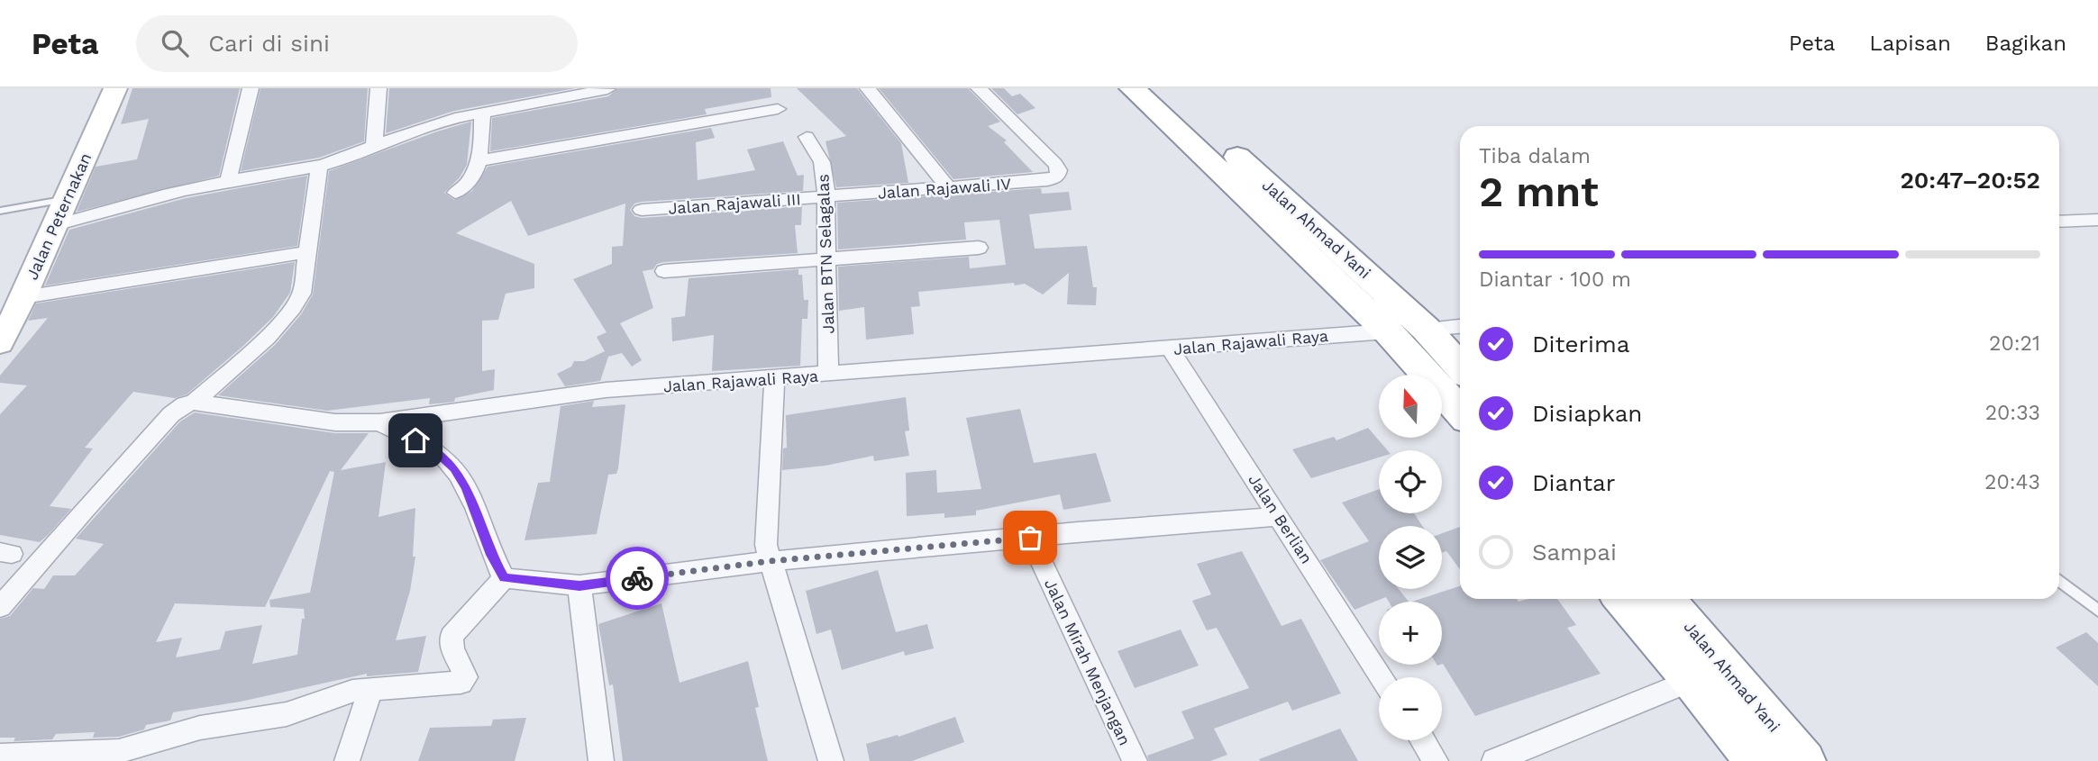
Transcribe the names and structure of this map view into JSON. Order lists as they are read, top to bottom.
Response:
{
  "streets": {
    "highway": ["Jalan Ahmad Yani"],
    "street": [
      "Jalan Rajawali IV",
      "Jalan Rajawali III",
      "Jalan Peternakan",
      "Jalan BTN Selagalas",
      "Jalan Rajawali Raya",
      "Jalan Berlian",
      "Jalan Mirah Menjangan"
    ]
  },
  "crossings": [
    ["Jalan Rajawali IV", "Jalan Rajawali III"],
    ["Jalan Rajawali IV", "Jalan BTN Selagalas"],
    ["Jalan Rajawali III", "Jalan BTN Selagalas"],
    ["Jalan BTN Selagalas", "Jalan Rajawali Raya"],
    ["Jalan Rajawali Raya", "Jalan Berlian"]
  ],
  "north": "top",
  "page": {
    "header": "Peta",
    "search": "Cari di sini",
    "nav": ["Peta", "Lapisan", "Bagikan"],
    "heading": ["2 mnt", "Tiba dalam", "20:47–20:52"],
    "bar": "Diantar · 100 m",
    "list": [
      ["Diterima", "20:21"],
      ["Disiapkan", "20:33"],
      ["Diantar", "20:43"],
      "Sampai"
    ],
    "map_buttons": ["+", "−"]
  }
}
